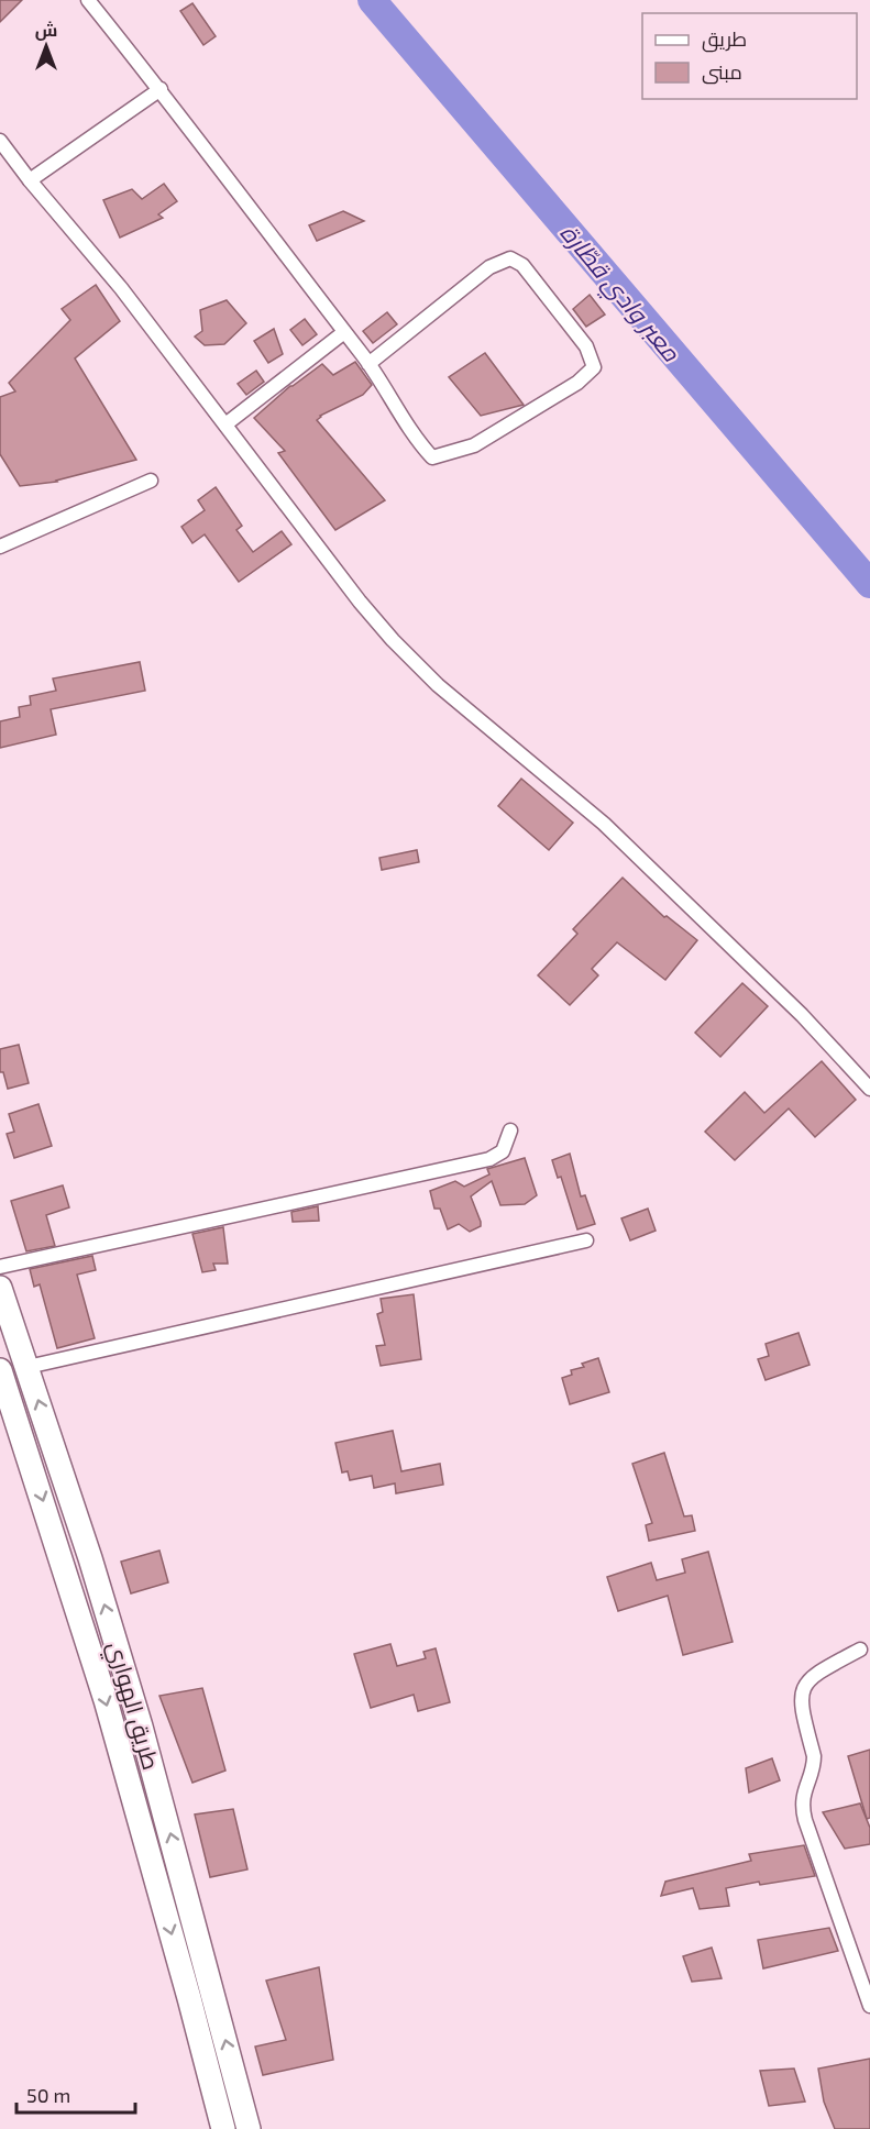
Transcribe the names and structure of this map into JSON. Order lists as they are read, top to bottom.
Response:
{
  "streets": {
    "highway": ["طريق الهواري"]
  },
  "water": ["معبر وادي قطّارة"],
  "legend": ["طريق", "مبنى"],
  "scale_bar": "50 m",
  "north": "top"
}
